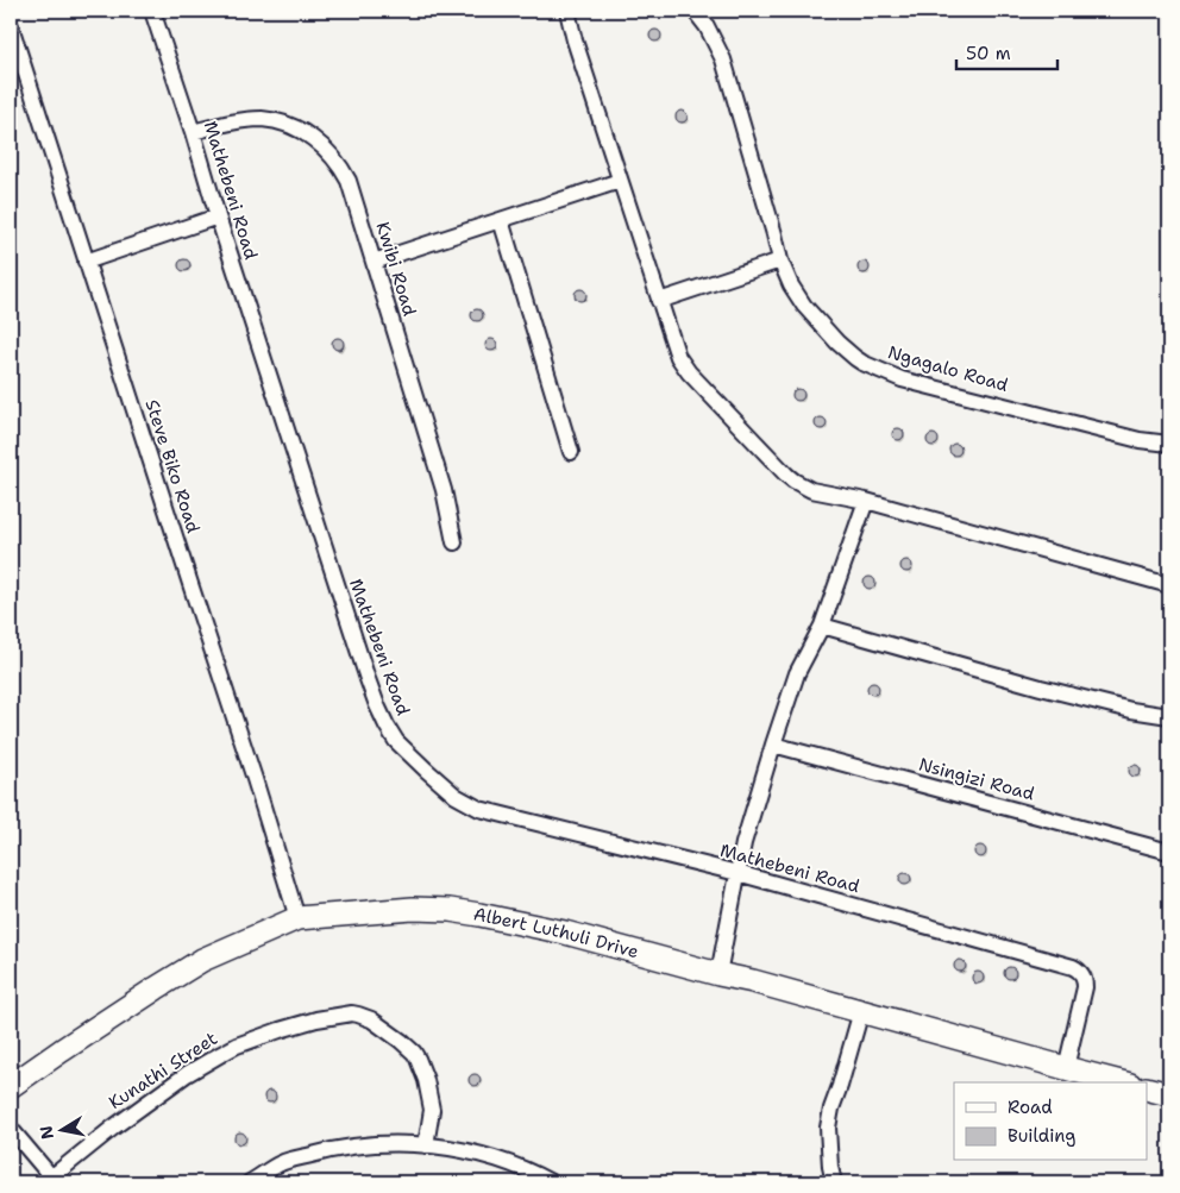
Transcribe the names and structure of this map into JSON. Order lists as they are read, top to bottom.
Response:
{
  "streets": {
    "street": [
      "Mathebeni Road",
      "Kwibi Road",
      "Ngagalo Road",
      "Steve Biko Road",
      "Nsingizi Road",
      "Albert Luthuli Drive",
      "Kunathi Street"
    ]
  },
  "crossings": [
    ["Mathebeni Road", "Kwibi Road"],
    ["Mathebeni Road", "Albert Luthuli Drive"],
    ["Steve Biko Road", "Albert Luthuli Drive"]
  ],
  "legend": ["Road", "Building"],
  "scale_bar": "50 m",
  "north": "left"
}
